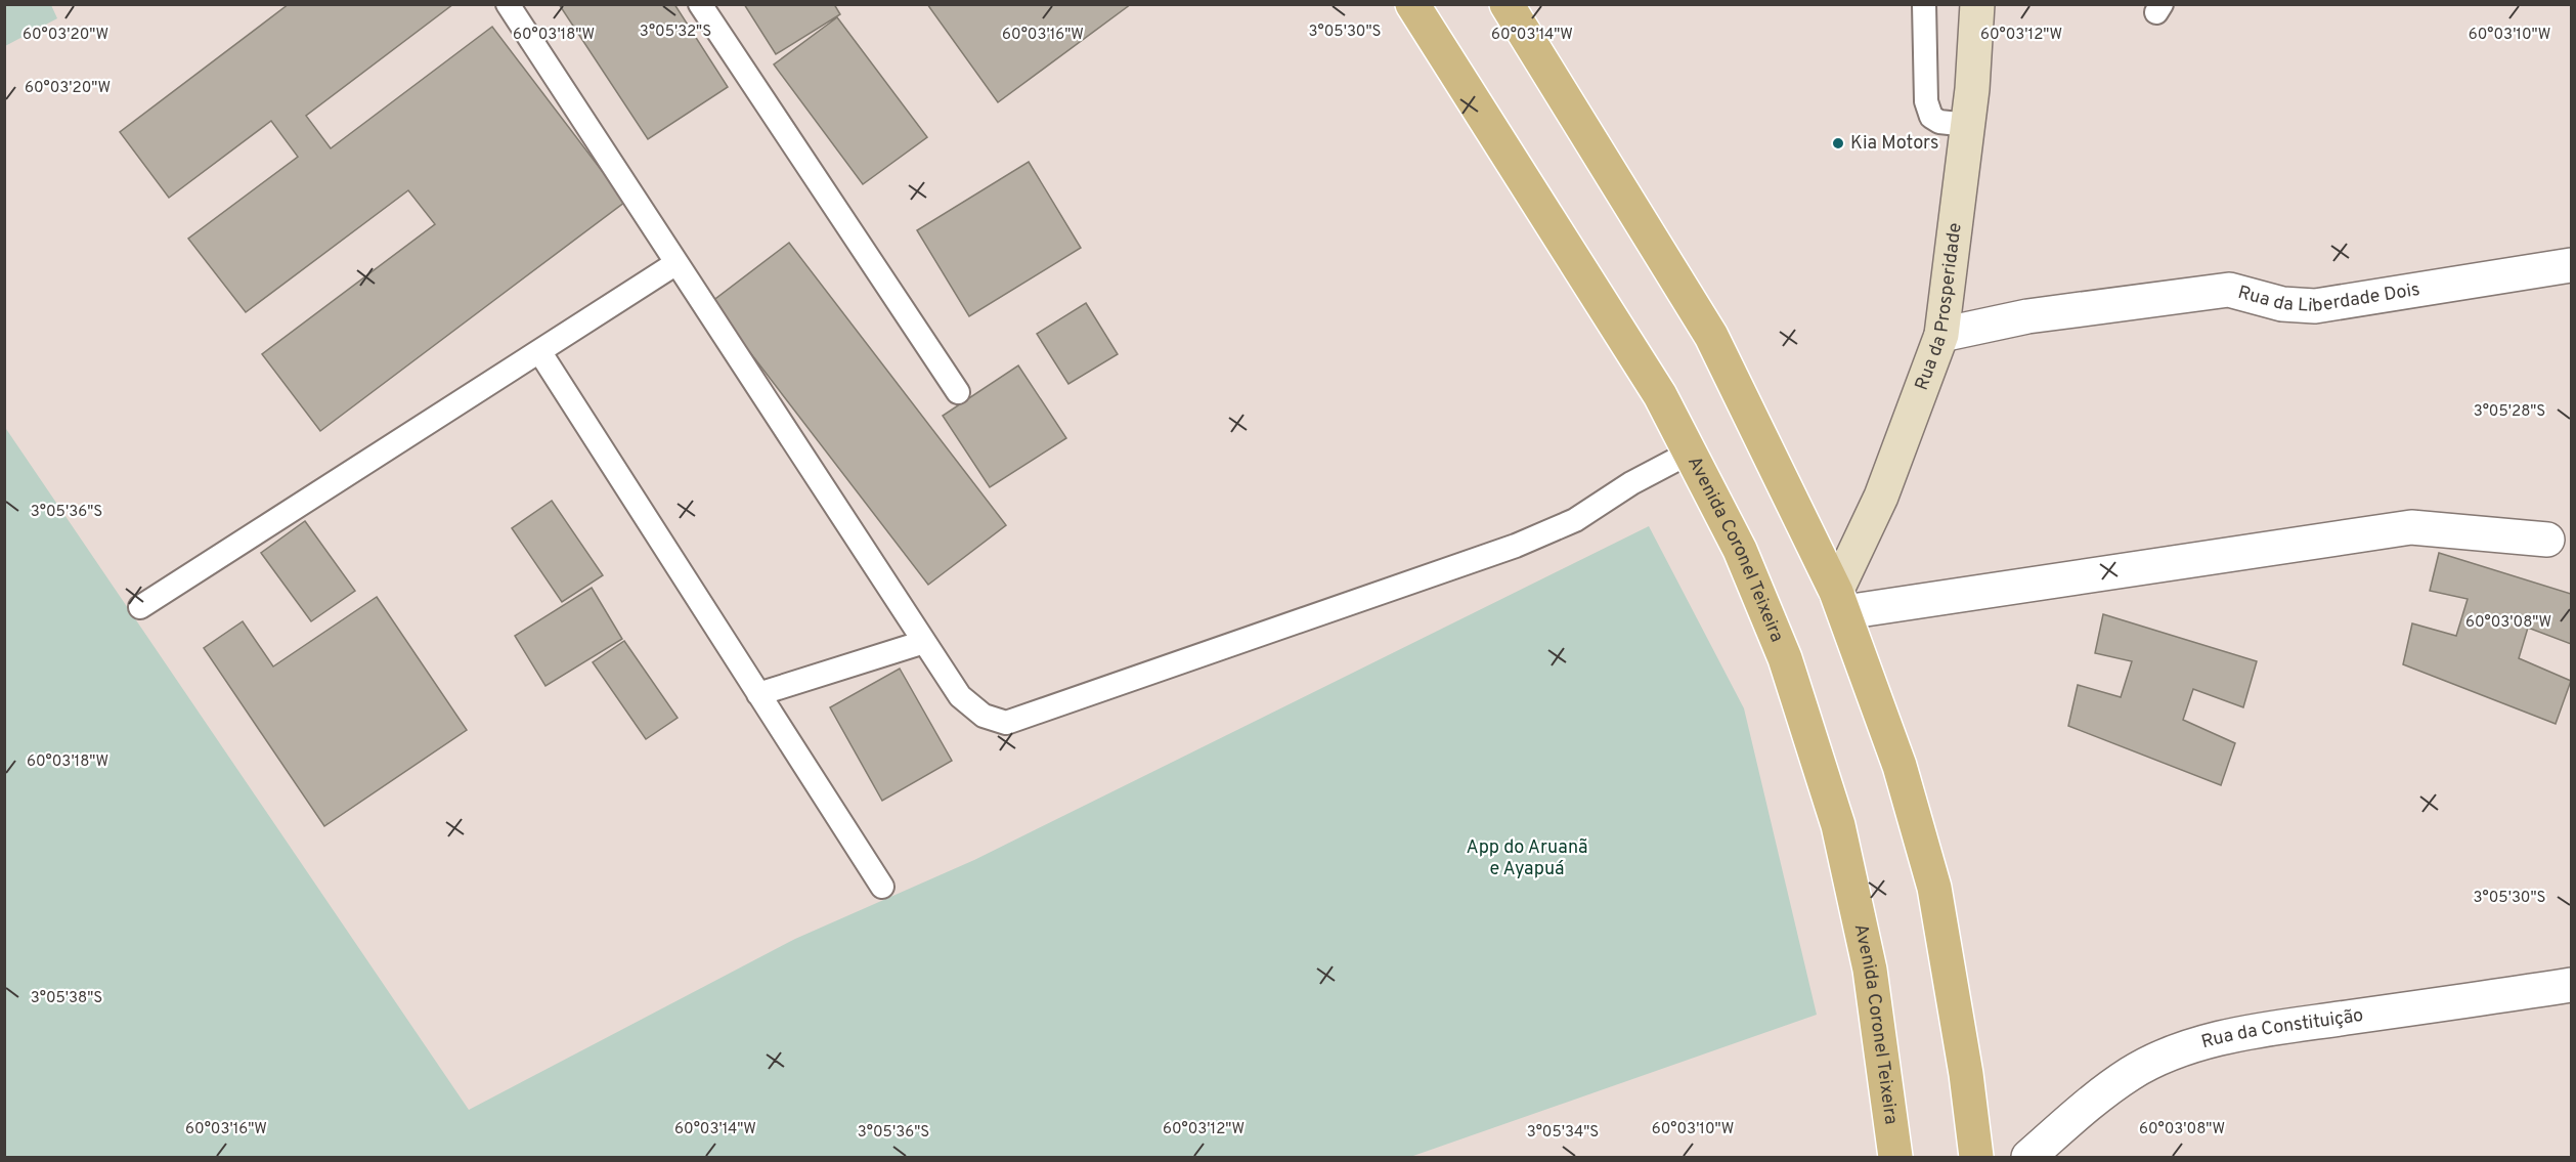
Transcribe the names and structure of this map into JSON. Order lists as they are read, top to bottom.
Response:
{
  "streets": {
    "main road": ["Avenida Coronel Teixeira"],
    "street": ["Rua da Liberdade Dois", "Rua da Prosperidade", "Rua da Constituição"]
  },
  "crossings": [
    ["Rua da Liberdade Dois", "Rua da Prosperidade"]
  ],
  "parks": ["App do Aruanã e Ayapuá"],
  "places": ["Kia Motors"],
  "coordinates": [
    "3°05'32\"S",
    "3°05'30\"S",
    "60°03'20\"W",
    "60°03'18\"W",
    "60°03'16\"W",
    "60°03'14\"W",
    "60°03'12\"W",
    "60°03'10\"W",
    "3°05'28\"S",
    "3°05'36\"S",
    "60°03'08\"W",
    "3°05'38\"S",
    "3°05'34\"S"
  ]
}
